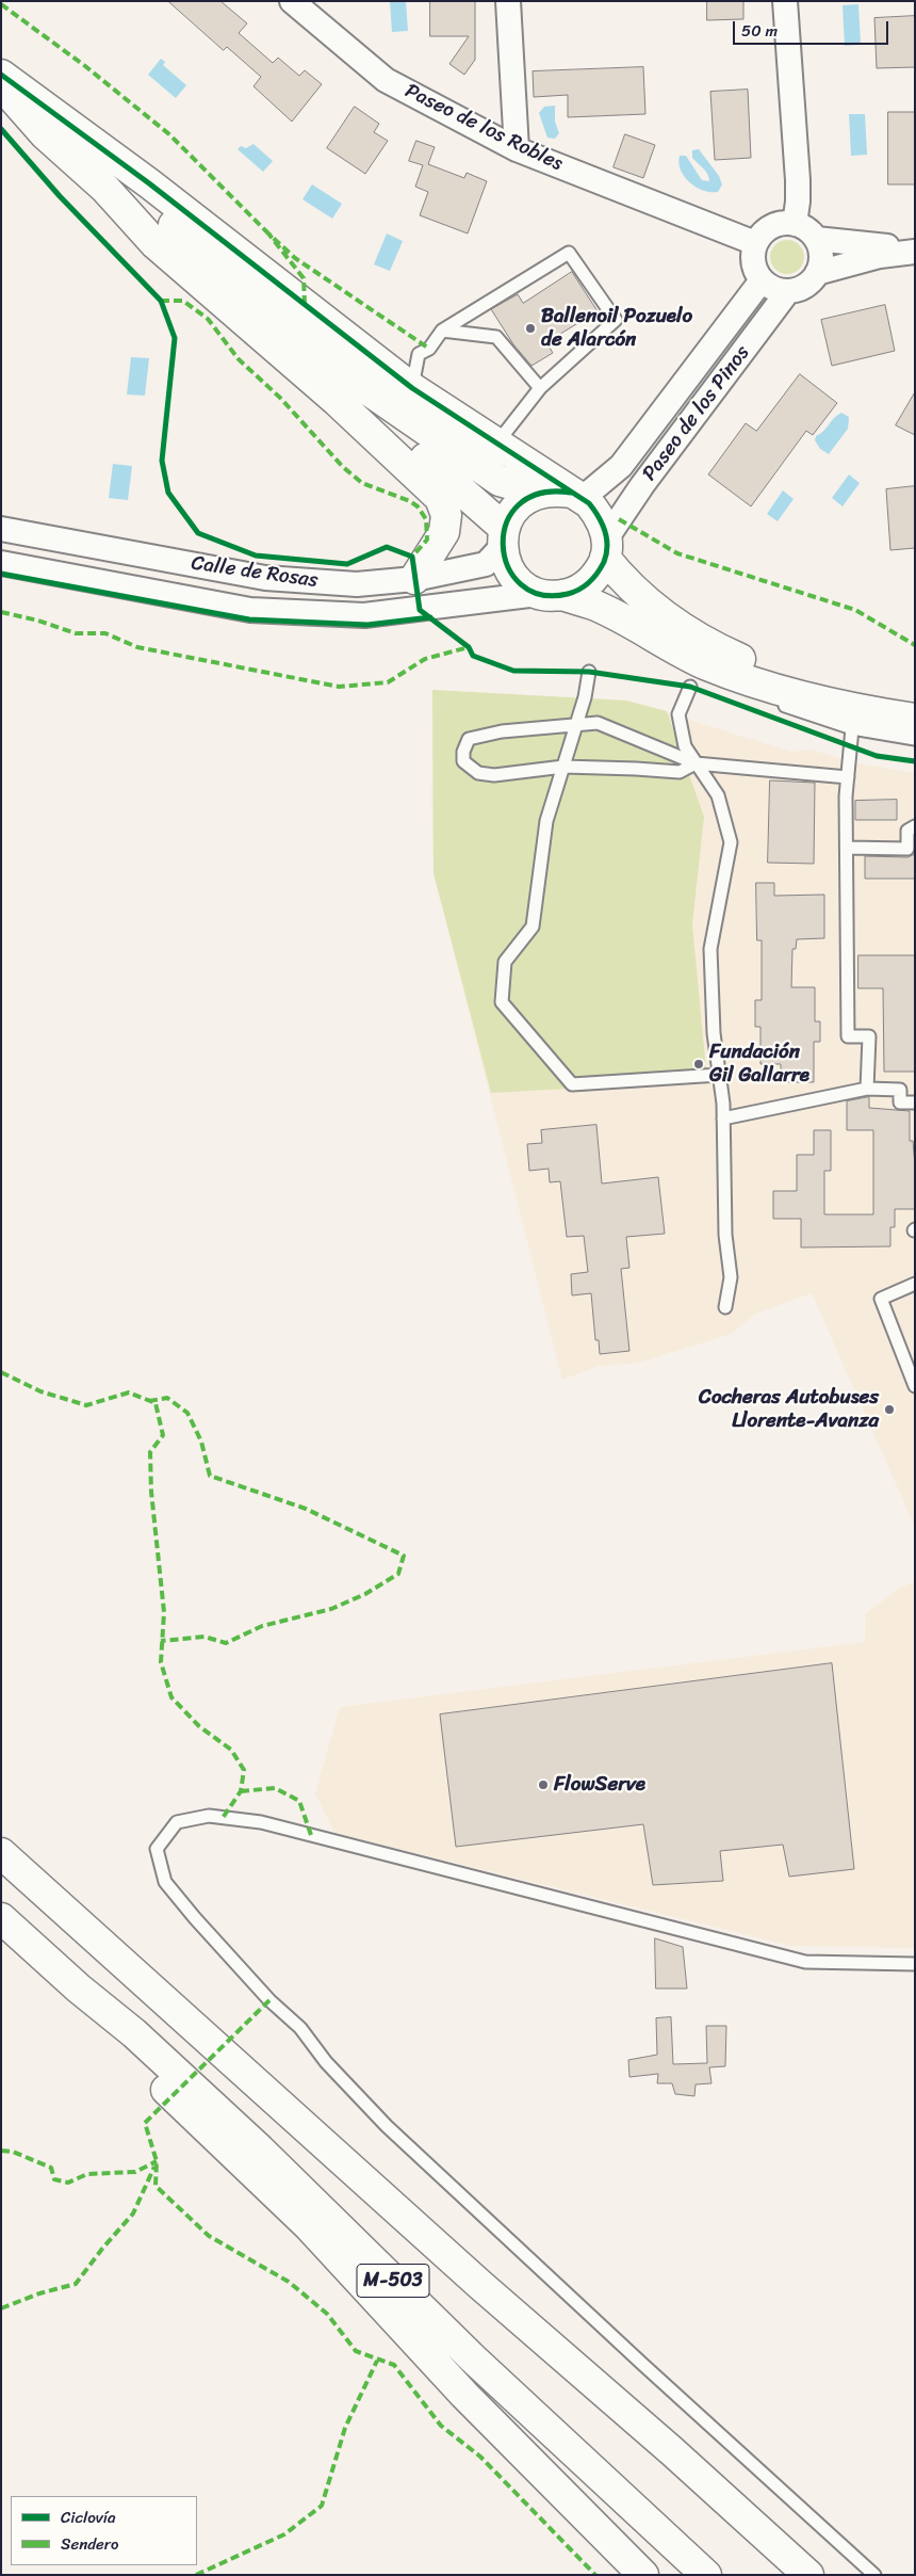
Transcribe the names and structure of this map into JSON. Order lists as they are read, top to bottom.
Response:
{
  "streets": {
    "main road": ["M-503"],
    "street": ["Paseo de los Robles", "Paseo de los Pinos", "Calle de Rosas"]
  },
  "crossings": [
    ["Paseo de los Robles", "Paseo de los Pinos"],
    ["Paseo de los Pinos", "Calle de Rosas"]
  ],
  "places": [
    "Ballenoil Pozuelo de Alarcón",
    "Fundación Gil Gallarre",
    "Cocheras Autobuses Llorente-Avanza",
    "FlowServe"
  ],
  "legend": ["Ciclovía", "Sendero"],
  "scale_bar": "50 m"
}
